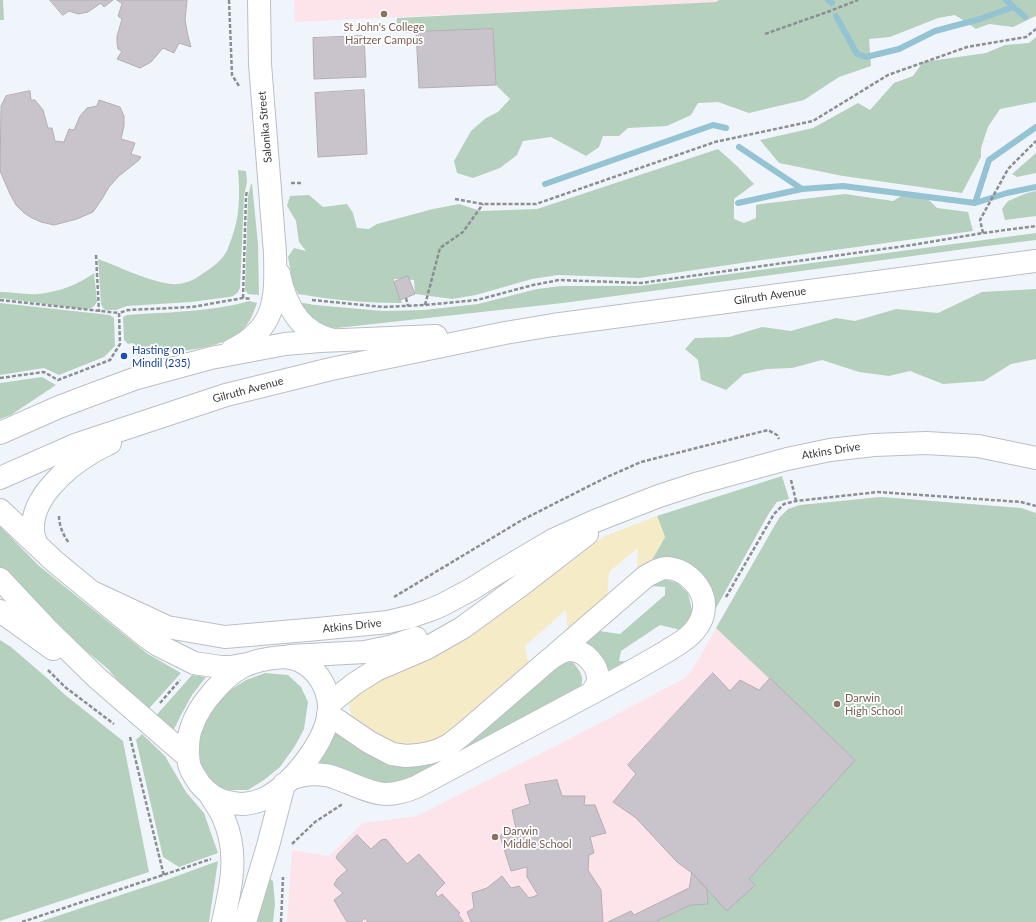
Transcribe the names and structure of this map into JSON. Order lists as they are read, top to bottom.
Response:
{
  "streets": {
    "street": ["Salonika Street", "Gilruth Avenue", "Atkins Drive"]
  },
  "crossings": [
    ["Salonika Street", "Gilruth Avenue"]
  ],
  "places": [
    "St John's College Hartzer Campus",
    "Hasting on Mindil (235)",
    "Darwin High School",
    "Darwin Middle School"
  ]
}
